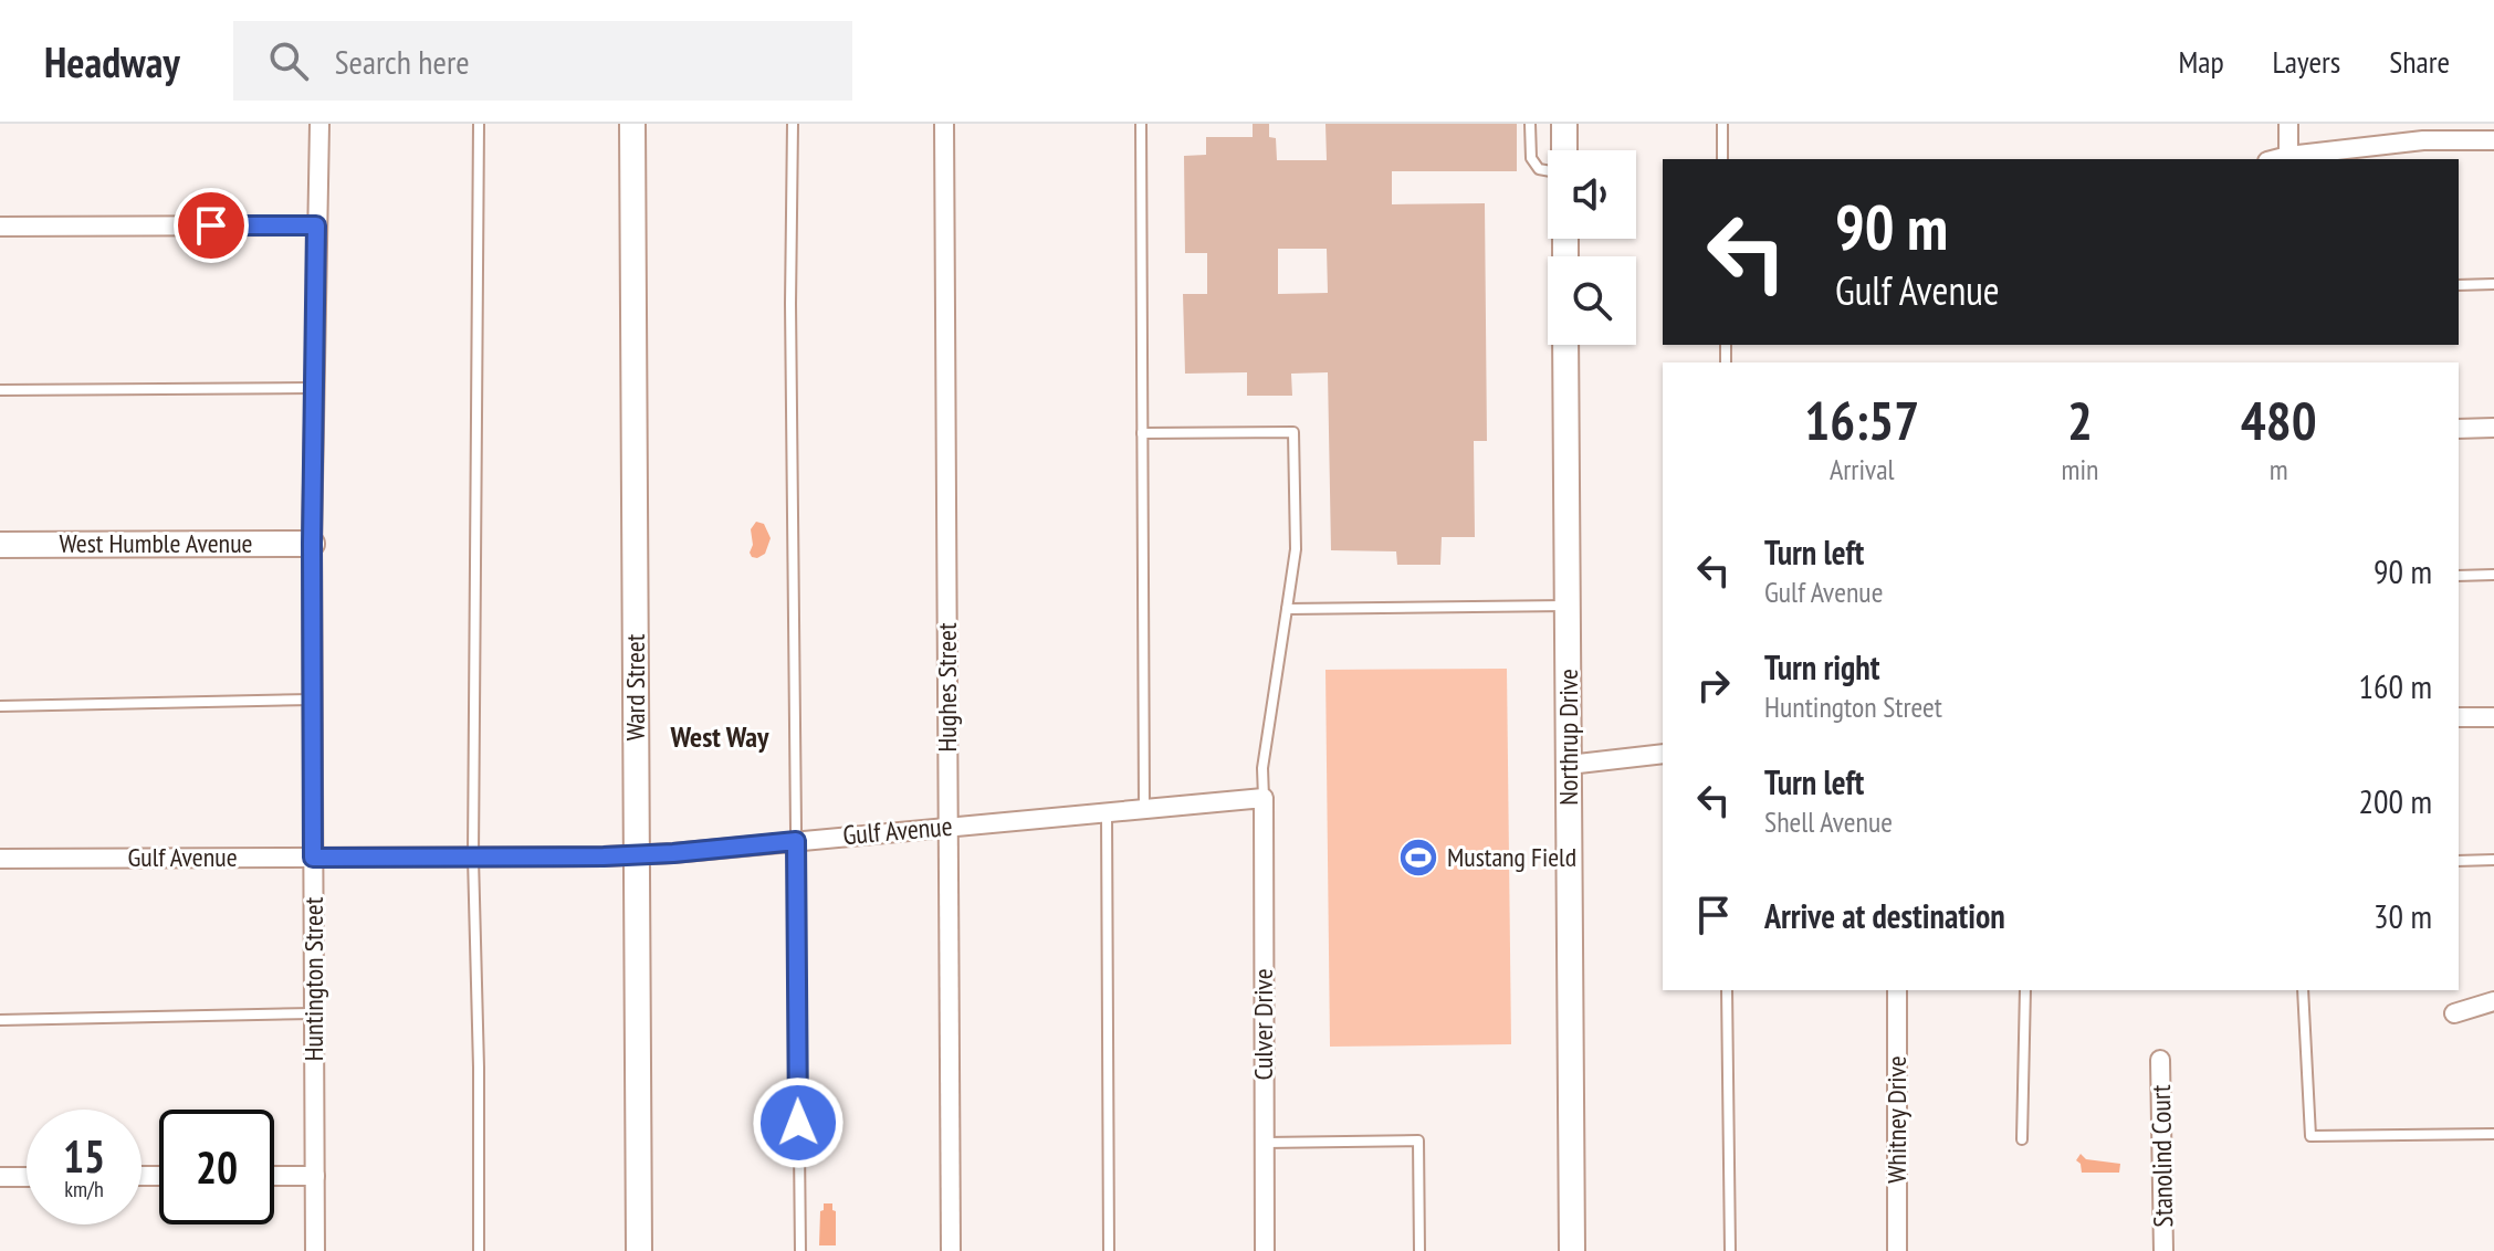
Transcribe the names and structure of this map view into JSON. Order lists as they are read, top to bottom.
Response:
{
  "streets": {
    "street": [
      "West Humble Avenue",
      "Ward Street",
      "Hughes Street",
      "Northrup Drive",
      "Gulf Avenue",
      "Huntington Street",
      "Culver Drive",
      "Whitney Drive",
      "Stanolind Court"
    ]
  },
  "crossings": [
    ["West Humble Avenue", "Huntington Street"],
    ["Ward Street", "Gulf Avenue"],
    ["Hughes Street", "Gulf Avenue"],
    ["Gulf Avenue", "Huntington Street"],
    ["Gulf Avenue", "Culver Drive"]
  ],
  "districts": ["West Way"],
  "places": {
    "sports": ["Mustang Field"]
  },
  "page": {
    "header": "Headway",
    "search": "Search here",
    "nav": ["Map", "Layers", "Share"],
    "turn": ["90 m", "Gulf Avenue"],
    "eta": [
      "16:57",
      "Arrival",
      "2",
      "min",
      "480",
      "m"
    ],
    "list": [
      {
        "name": "Turn left",
        "note": "Gulf Avenue",
        "value": "90 m"
      },
      {
        "name": "Turn right",
        "note": "Huntington Street",
        "value": "160 m"
      },
      {
        "name": "Turn left",
        "note": "Shell Avenue",
        "value": "200 m"
      },
      {
        "name": "Arrive at destination",
        "value": "30 m"
      }
    ],
    "speed": "15 km/h",
    "limit": "20"
  }
}
